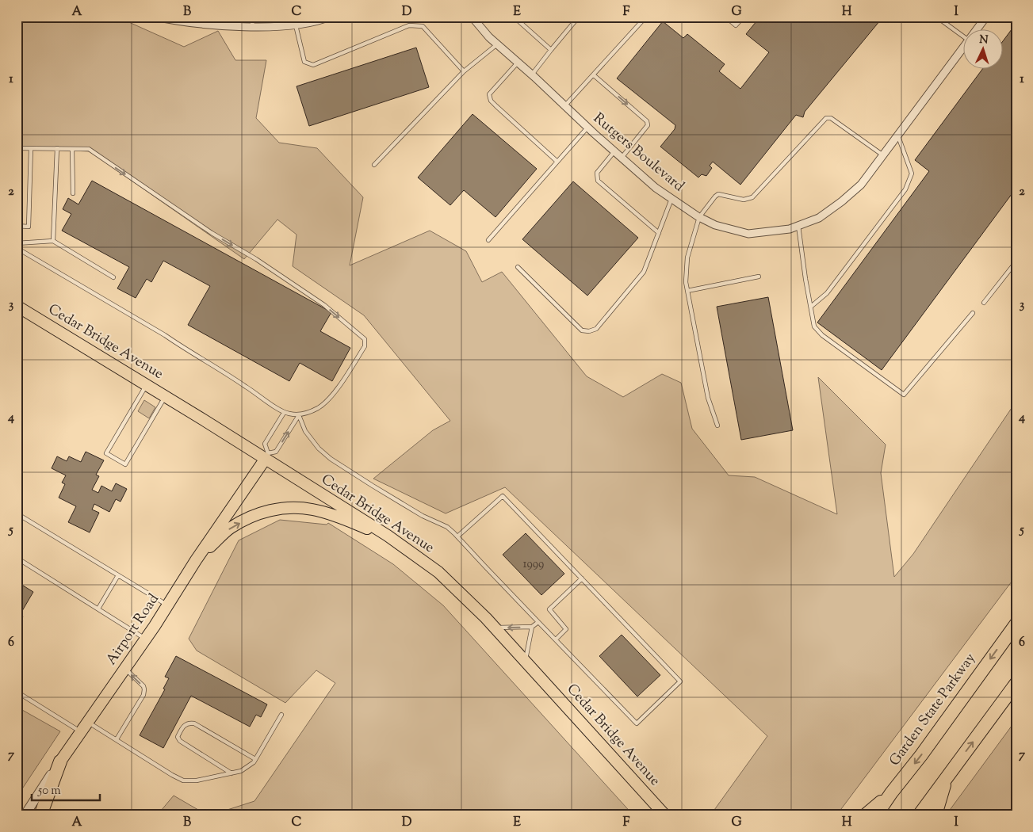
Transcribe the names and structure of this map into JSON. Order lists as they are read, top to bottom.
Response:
{
  "streets": {
    "highway": ["Garden State Parkway"],
    "main road": ["Cedar Bridge Avenue", "Airport Road"],
    "street": ["Rutgers Boulevard"]
  },
  "crossings": [
    ["Cedar Bridge Avenue", "Airport Road"]
  ],
  "house_numbers": ["1999"],
  "scale_bar": "50 m",
  "north": "top",
  "grid": {
    "columns": [
      "A",
      "B",
      "C",
      "D",
      "E",
      "F",
      "G",
      "H",
      "I"
    ],
    "rows": [
      "1",
      "2",
      "3",
      "4",
      "5",
      "6",
      "7"
    ]
  }
}
